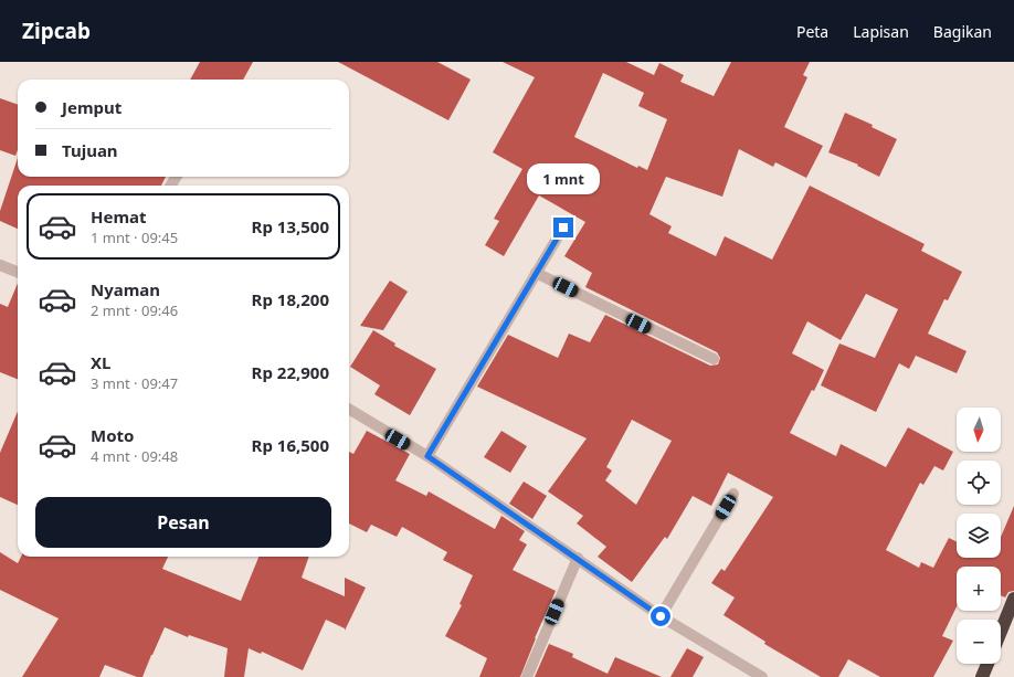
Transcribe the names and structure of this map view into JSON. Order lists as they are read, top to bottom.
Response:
{
  "north": "bottom",
  "page": {
    "header": "Zipcab",
    "nav": ["Peta", "Lapisan", "Bagikan"],
    "banner": ["Jemput", "Tujuan"],
    "bubble": "1 mnt",
    "list": [
      {
        "name": "Hemat",
        "note": "1 mnt · 09:45",
        "value": "Rp 13,500"
      },
      {
        "name": "Nyaman",
        "note": "2 mnt · 09:46",
        "value": "Rp 18,200"
      },
      {
        "name": "XL",
        "note": "3 mnt · 09:47",
        "value": "Rp 22,900"
      },
      {
        "name": "Moto",
        "note": "4 mnt · 09:48",
        "value": "Rp 16,500"
      }
    ],
    "map_buttons": ["+", "−"],
    "buttons": "Pesan"
  }
}
